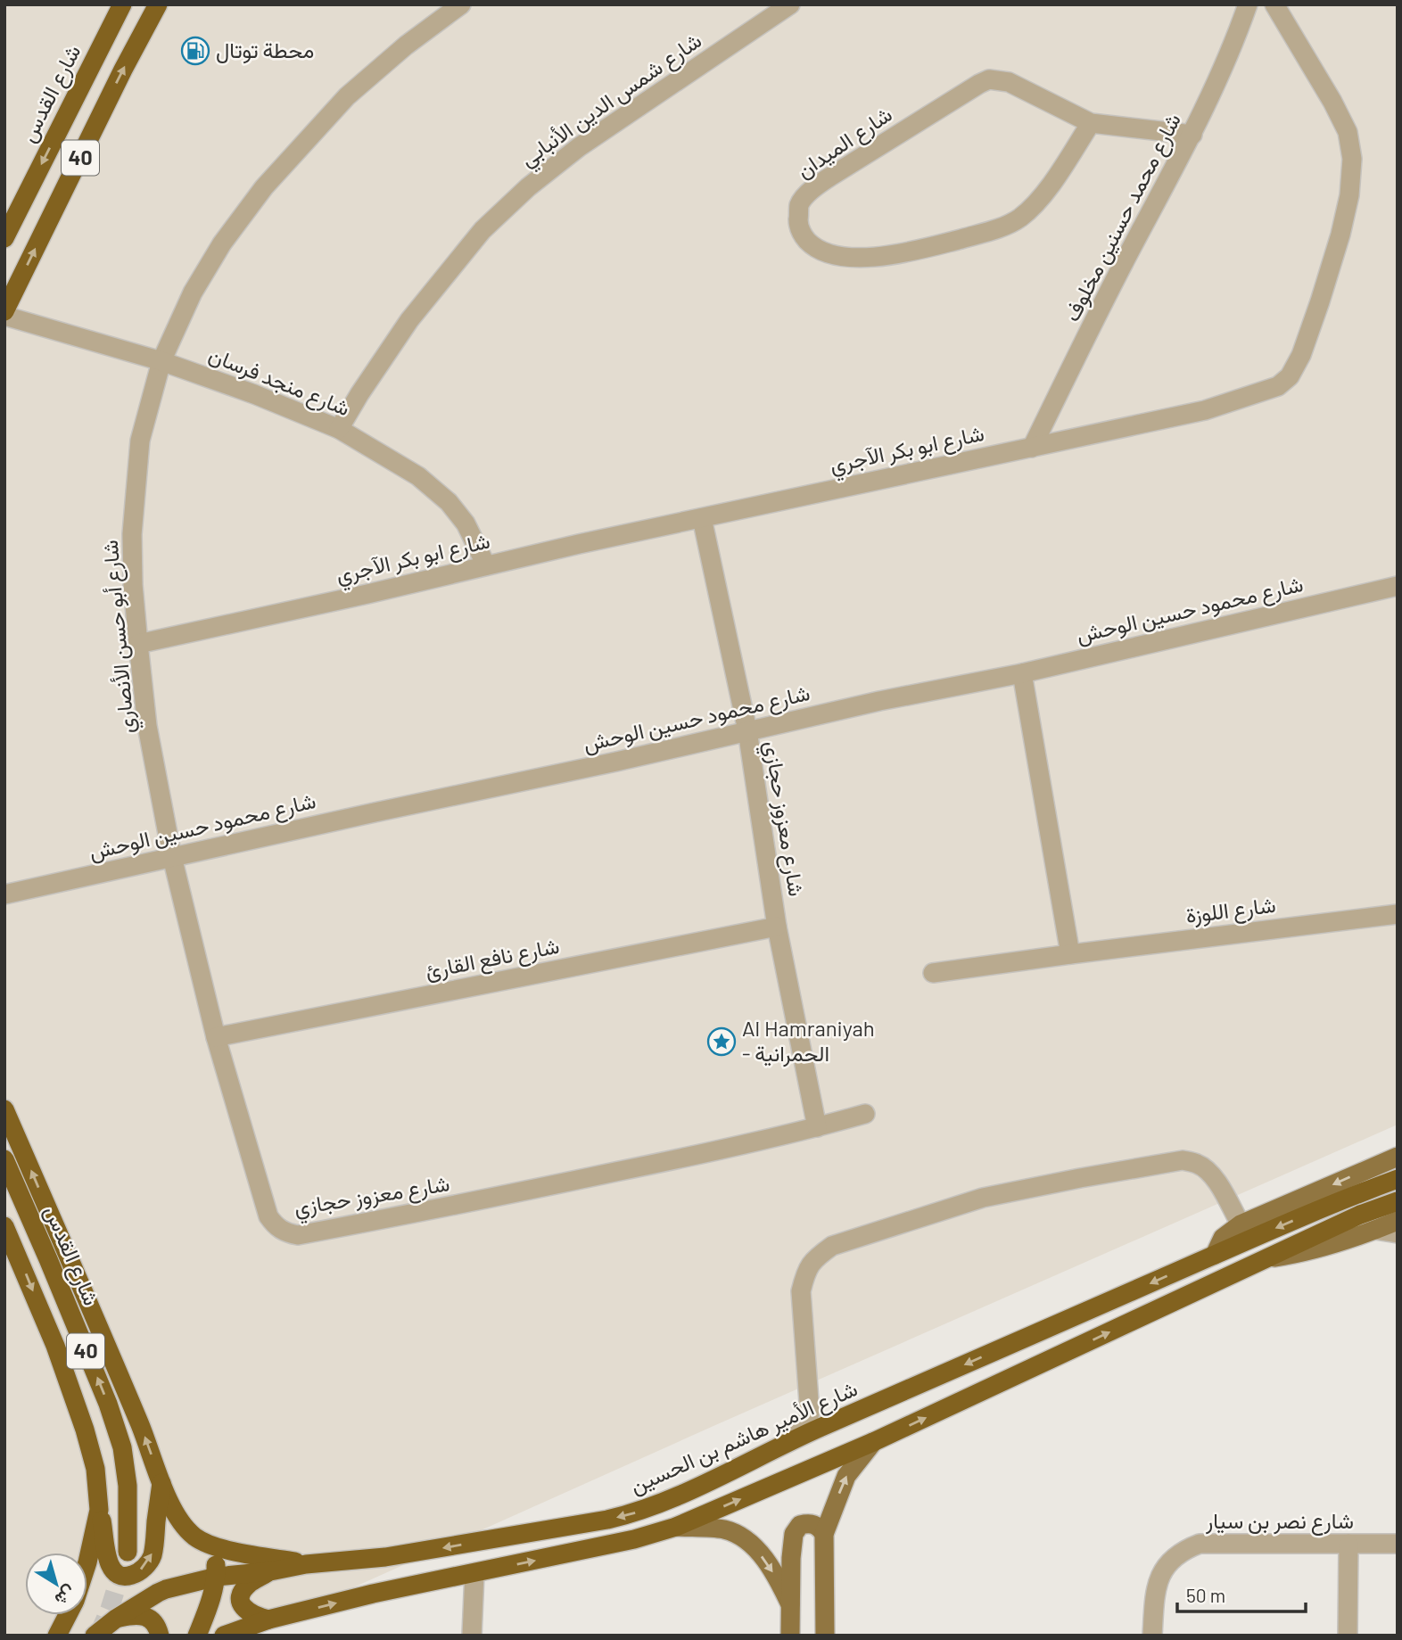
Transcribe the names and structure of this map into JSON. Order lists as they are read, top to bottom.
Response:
{
  "streets": {
    "highway": ["شارع القدس", "40", "شارع الأمير هاشم بن الحسين"],
    "street": [
      "شارع شمس الدين الأنبابي",
      "شارع الميدان",
      "شارع محمد حسنين مخلوف",
      "شارع منجد فرسان",
      "شارع ابو بكر الآجري",
      "شارع محمود حسين الوحش",
      "شارع أبو حسن الأنصاري",
      "شارع معزوز حجازي",
      "شارع اللوزة",
      "شارع نافع القارئ",
      "شارع نصر بن سيار"
    ]
  },
  "crossings": [
    ["شارع شمس الدين الأنبابي", "شارع منجد فرسان"],
    ["شارع الميدان", "شارع محمد حسنين مخلوف"],
    ["40", "شارع منجد فرسان"],
    ["شارع محمد حسنين مخلوف", "شارع ابو بكر الآجري"],
    ["شارع منجد فرسان", "شارع ابو بكر الآجري"],
    ["شارع منجد فرسان", "شارع أبو حسن الأنصاري"],
    ["شارع ابو بكر الآجري", "شارع أبو حسن الأنصاري"],
    ["شارع ابو بكر الآجري", "شارع معزوز حجازي"],
    ["شارع محمود حسين الوحش", "شارع أبو حسن الأنصاري"],
    ["شارع محمود حسين الوحش", "شارع معزوز حجازي"],
    ["شارع أبو حسن الأنصاري", "شارع معزوز حجازي"],
    ["شارع معزوز حجازي", "شارع نافع القارئ"]
  ],
  "places": {
    "fuel station": ["محطة توتال"],
    "place": ["Al Hamraniyah - الحمرانية"]
  },
  "scale_bar": "50 m",
  "north": "bottom right"
}
